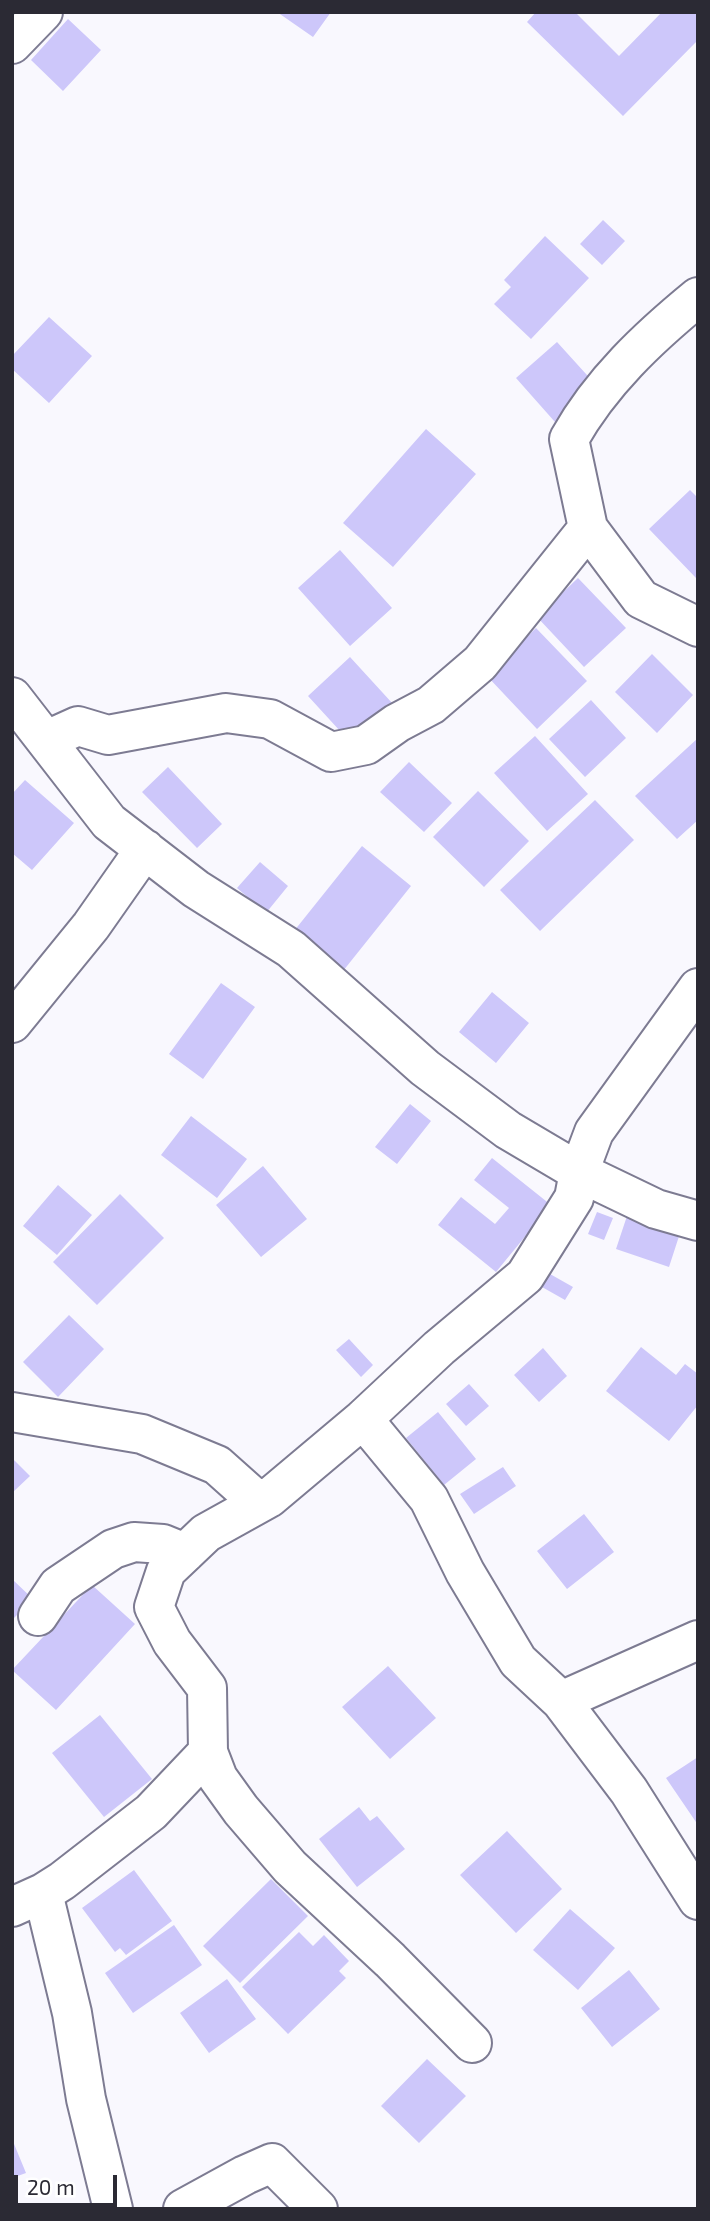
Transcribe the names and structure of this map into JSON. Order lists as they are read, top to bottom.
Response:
{
  "scale_bar": "20 m"
}
